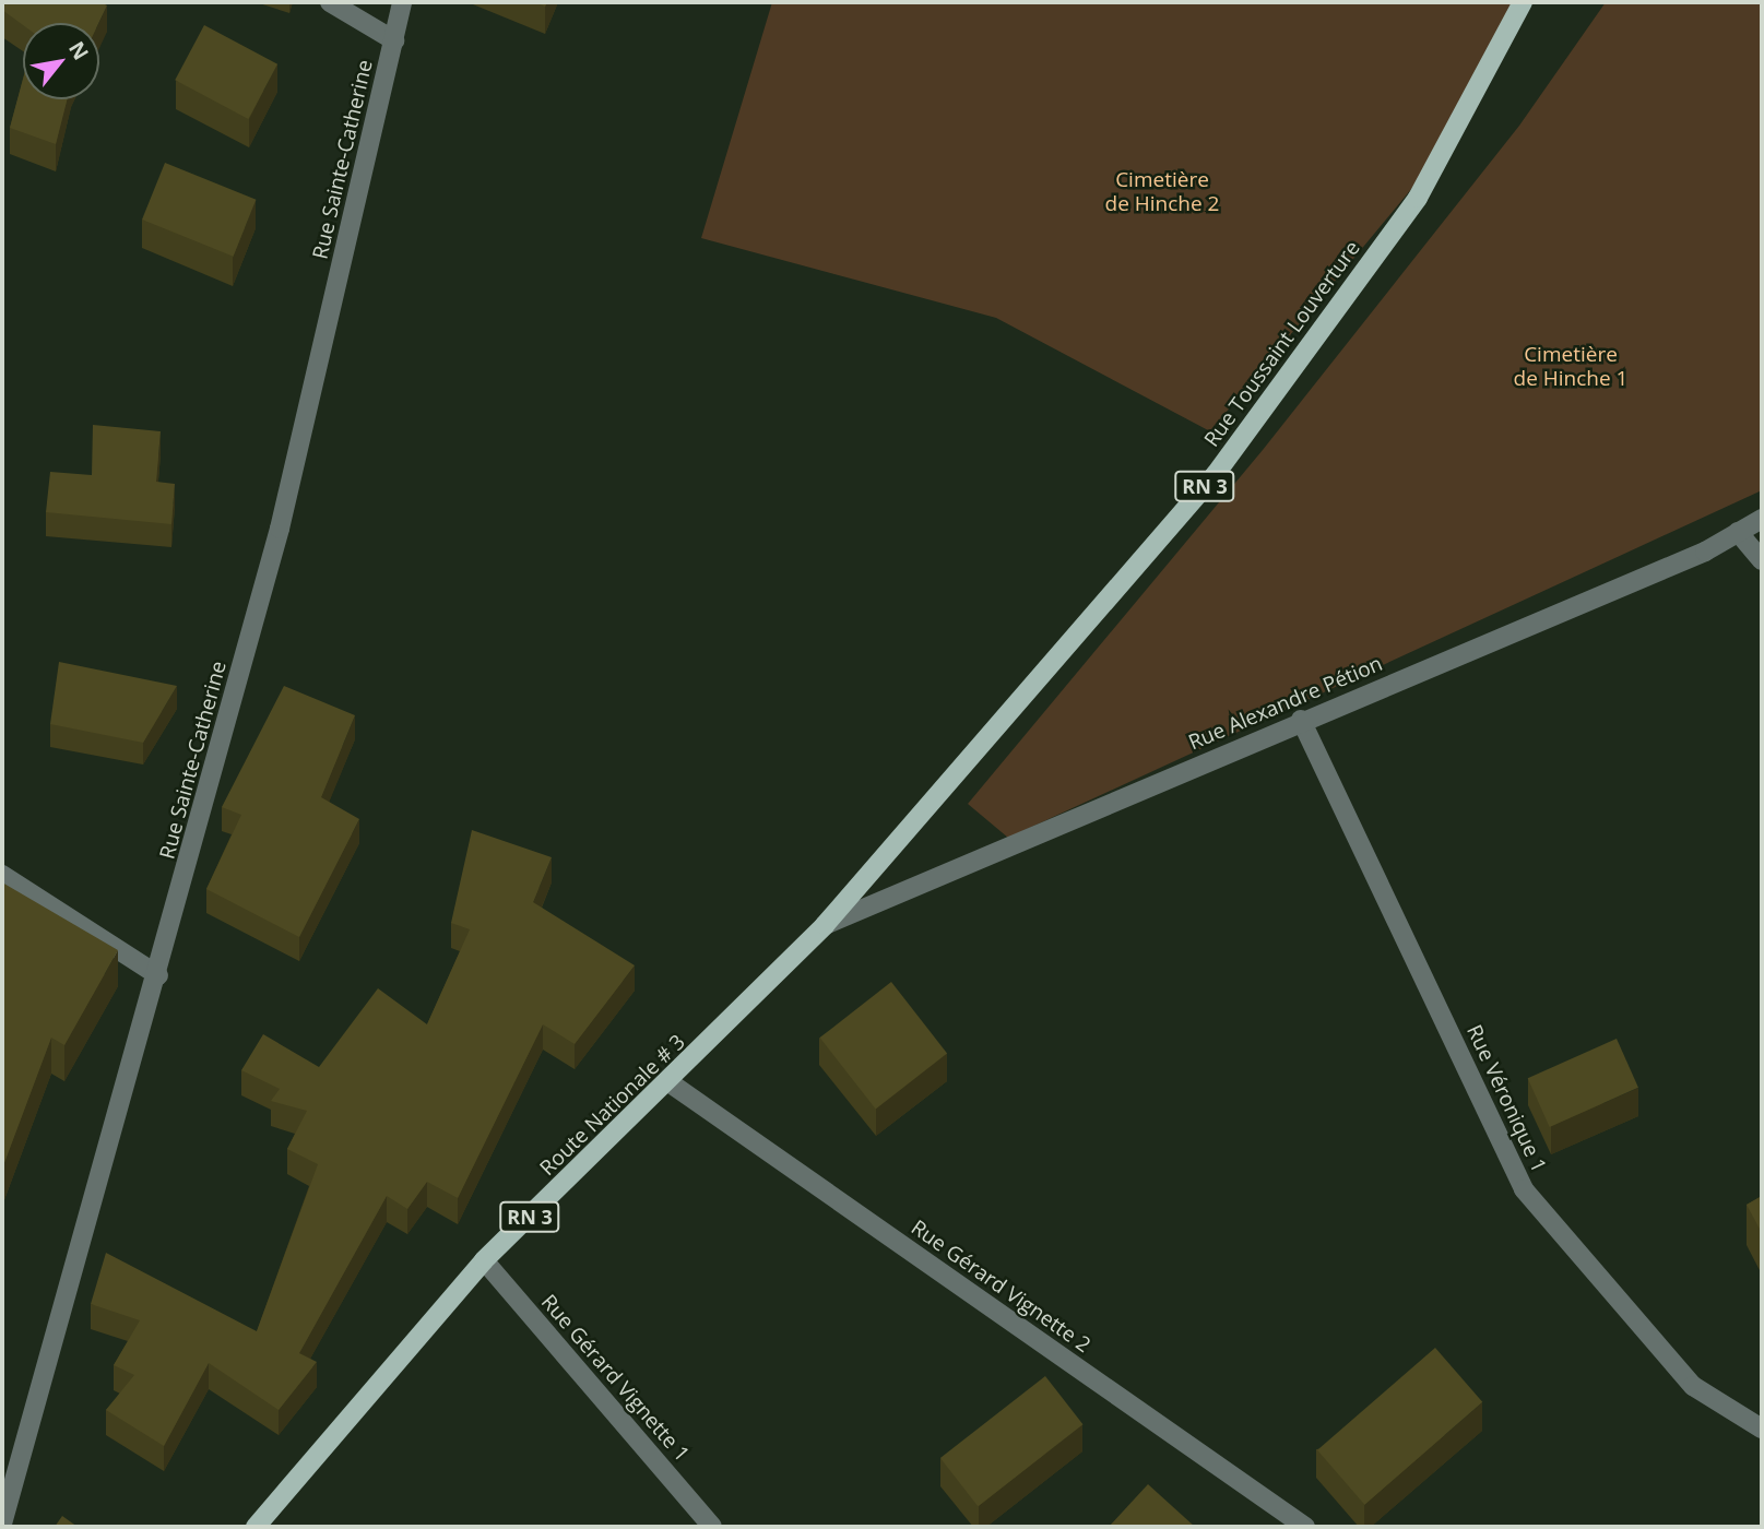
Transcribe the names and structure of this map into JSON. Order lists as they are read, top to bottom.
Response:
{
  "streets": {
    "main road": ["Rue Toussaint Louverture", "RN 3", "Route Nationale # 3"],
    "street": [
      "Rue Sainte-Catherine",
      "Rue Alexandre Pétion",
      "Rue Véronique 1",
      "Rue Gérard Vignette 2",
      "Rue Gérard Vignette 1"
    ]
  },
  "crossings": [
    ["Rue Toussaint Louverture", "Rue Alexandre Pétion"],
    ["Rue Toussaint Louverture", "Route Nationale # 3"],
    ["Rue Alexandre Pétion", "Rue Véronique 1"],
    ["Rue Alexandre Pétion", "Route Nationale # 3"],
    ["Route Nationale # 3", "Rue Gérard Vignette 2"],
    ["Route Nationale # 3", "Rue Gérard Vignette 1"]
  ],
  "parks": ["Cimetière de Hinche 2", "Cimetière de Hinche 1"],
  "north": "top right"
}
